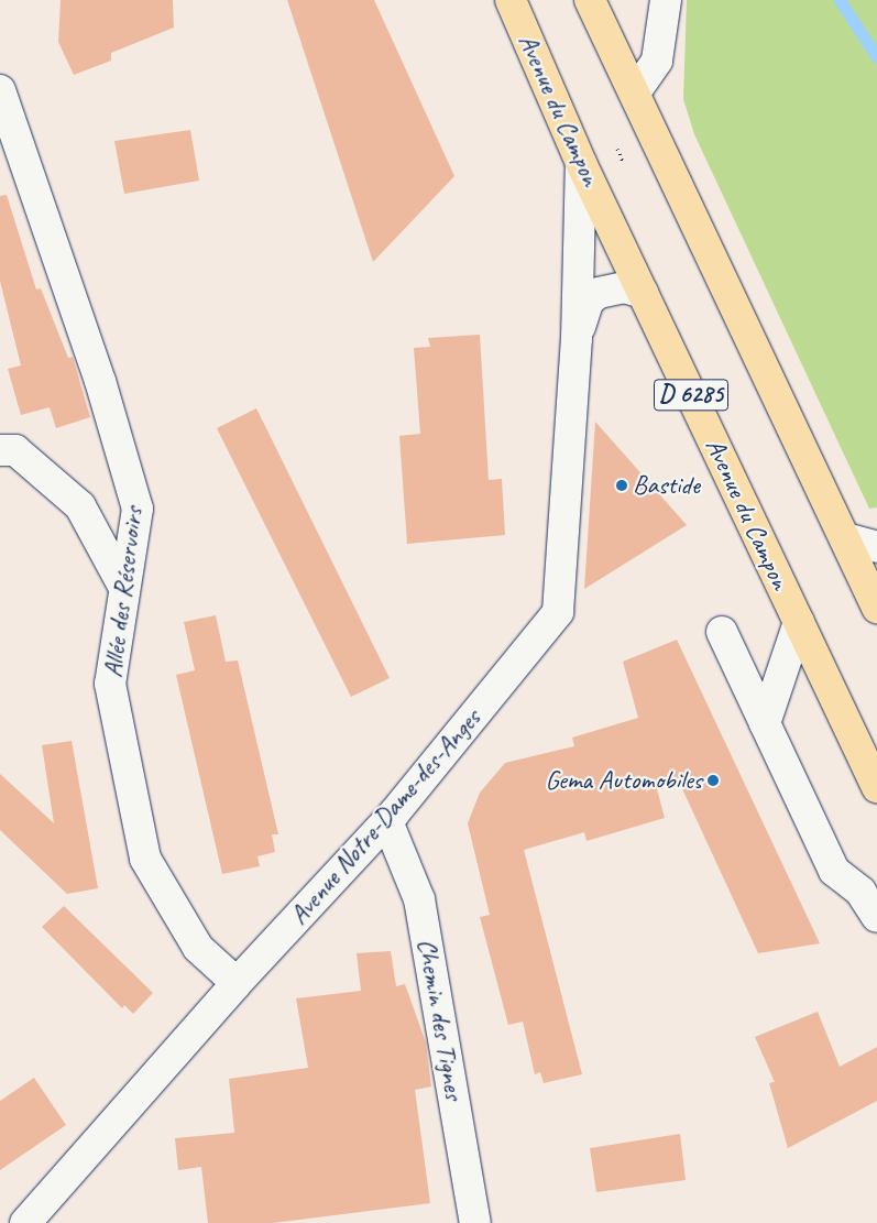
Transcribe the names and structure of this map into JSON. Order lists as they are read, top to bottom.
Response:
{
  "streets": {
    "main road": ["Avenue du Campon", "D 6285"],
    "street": ["Allée des Réservoirs", "Avenue Notre-Dame-des-Anges", "Chemin des Tignes"]
  },
  "crossings": [
    ["Avenue du Campon", "Avenue Notre-Dame-des-Anges"],
    ["Allée des Réservoirs", "Avenue Notre-Dame-des-Anges"],
    ["Avenue Notre-Dame-des-Anges", "Chemin des Tignes"]
  ],
  "places": ["Bastide", "Gema Automobiles"]
}
